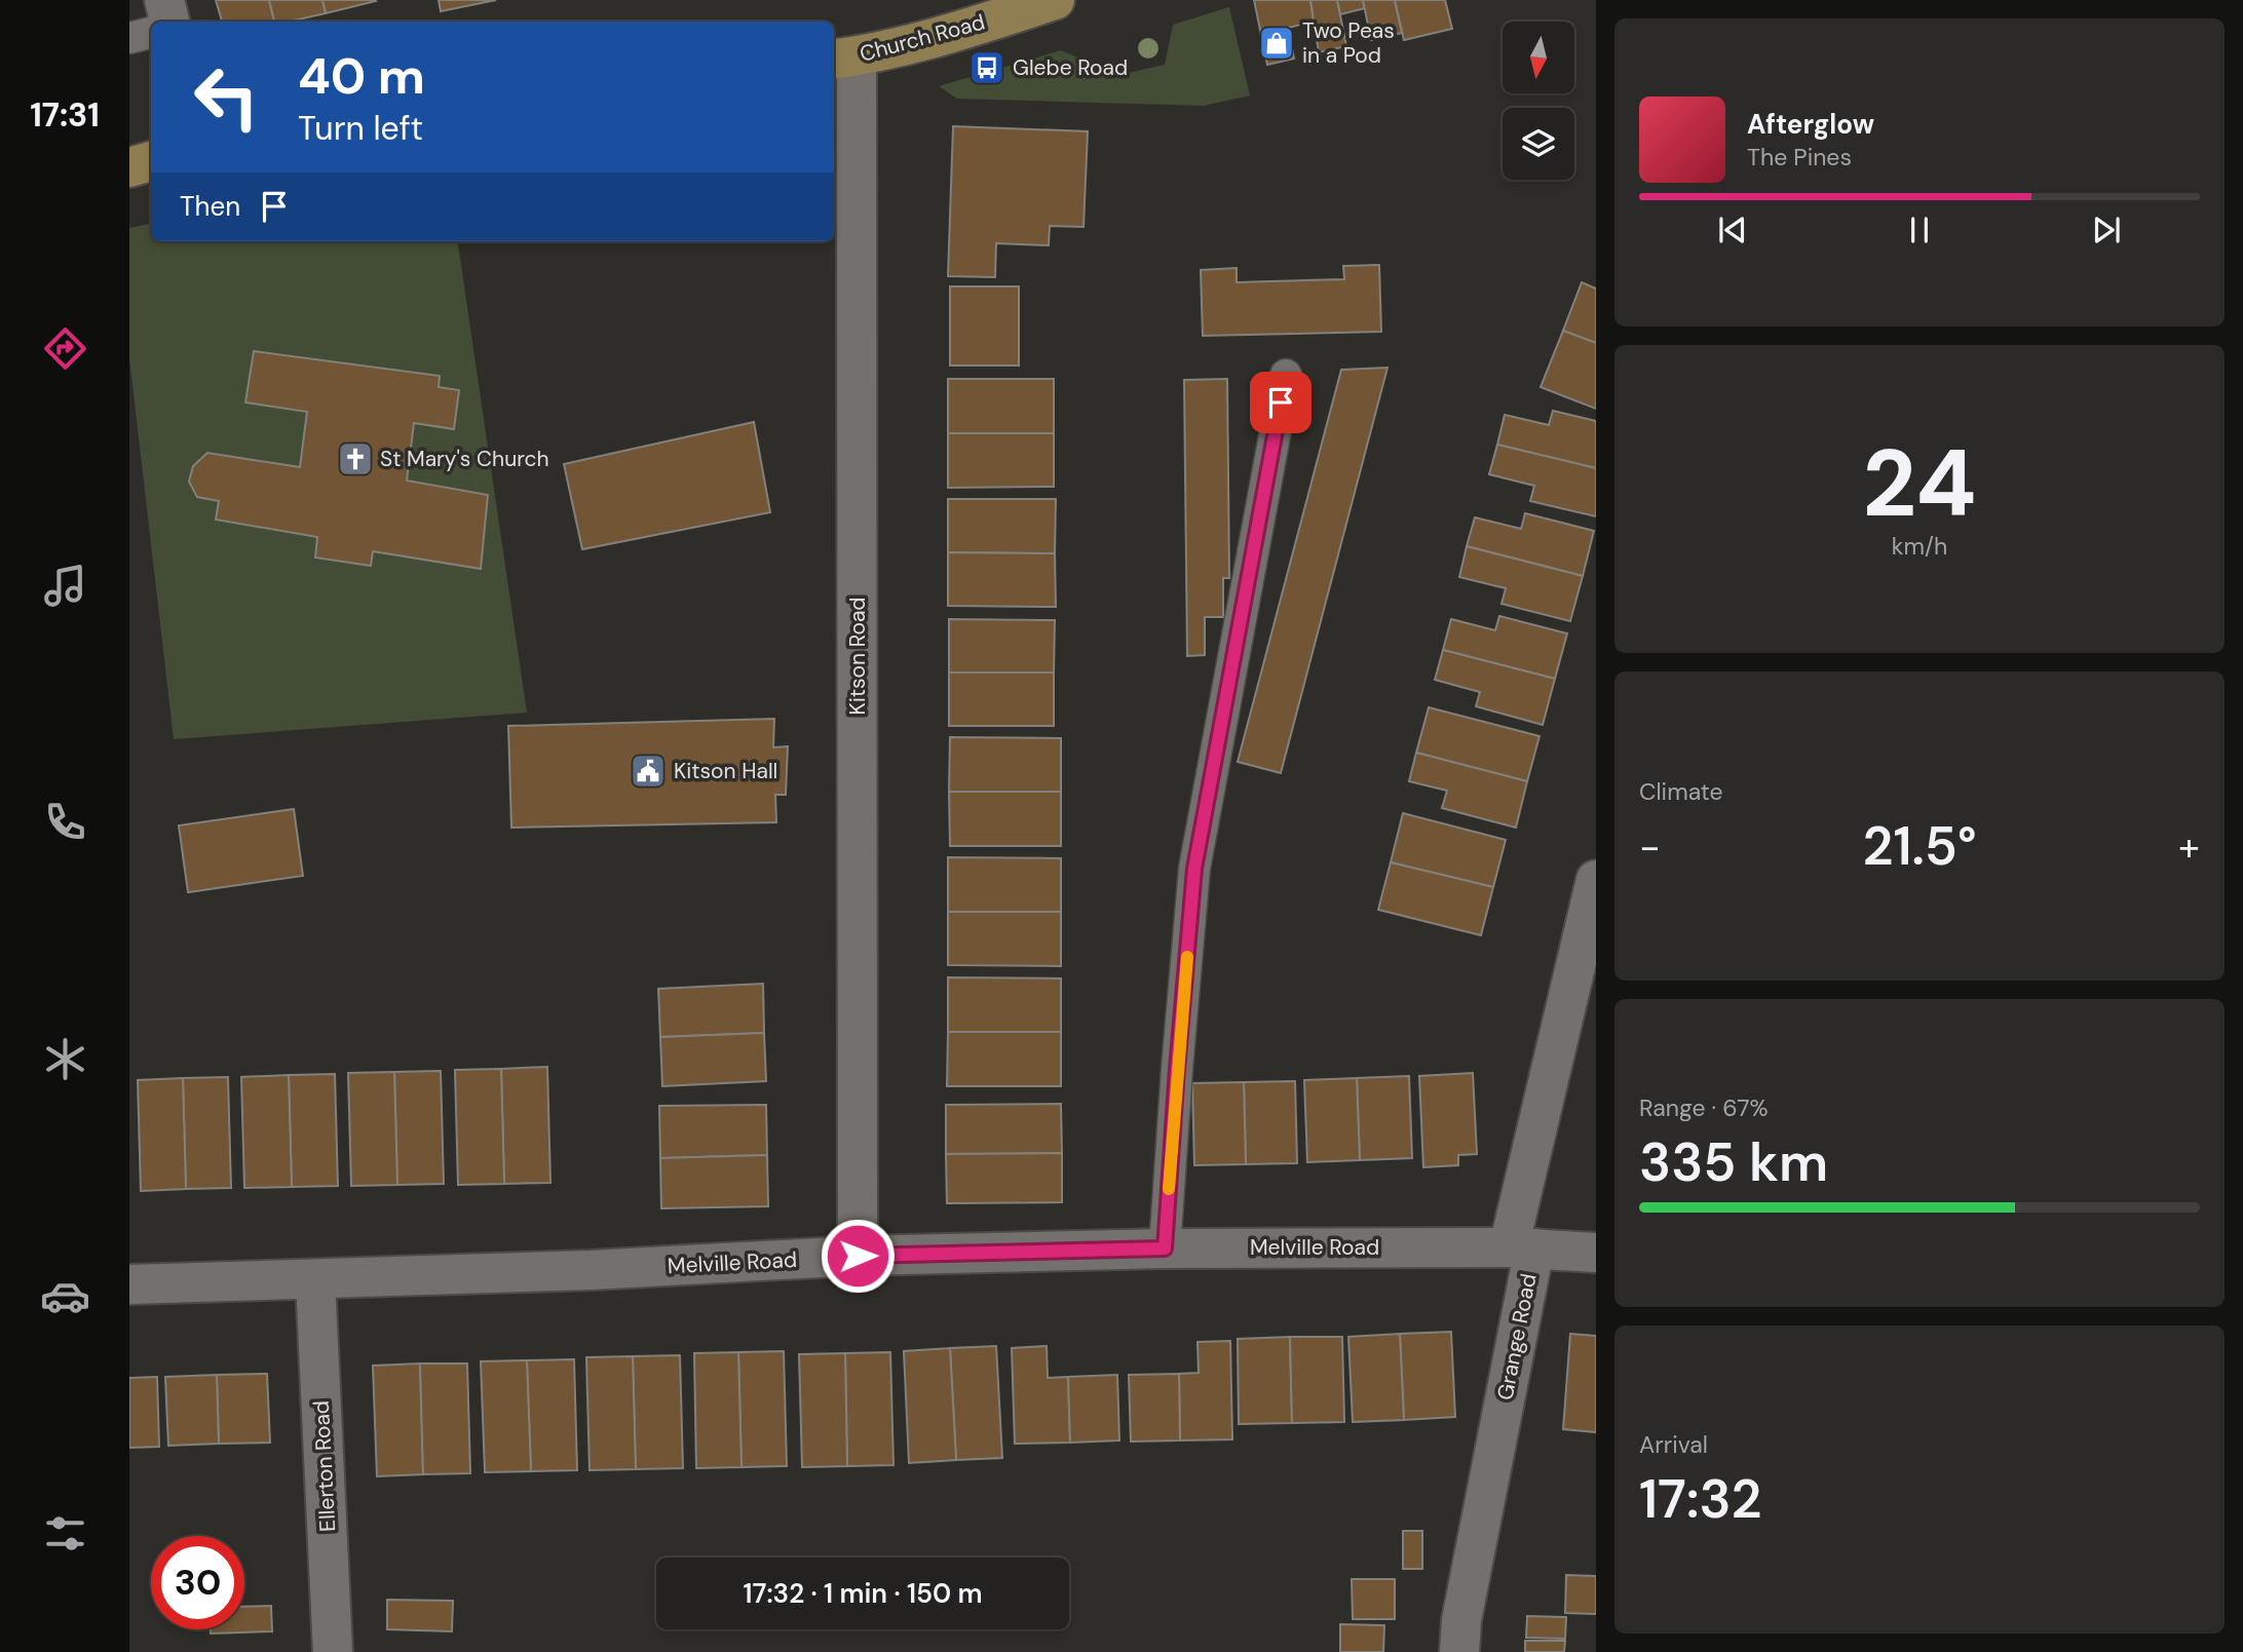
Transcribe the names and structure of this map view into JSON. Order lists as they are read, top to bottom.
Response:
{
  "streets": {
    "main road": ["Church Road"],
    "street": [
      "Kitson Road",
      "Melville Road",
      "Grange Road",
      "Ellerton Road"
    ]
  },
  "crossings": [
    ["Church Road", "Kitson Road"],
    ["Kitson Road", "Melville Road"],
    ["Melville Road", "Grange Road"],
    ["Melville Road", "Ellerton Road"]
  ],
  "places": {
    "shop": ["Two Peas in a Pod"],
    "bus stop": ["Glebe Road"],
    "church": ["St Mary's Church"],
    "public building": ["Kitson Hall"]
  },
  "north": "bottom",
  "page": {
    "tabs": "17:31",
    "turn": ["40 m", "Turn left"],
    "song": ["Afterglow", "The Pines"],
    "then": "Then",
    "tile": [
      ["24", "km/h"],
      "Climate",
      ["Range · 67%", "335 km"],
      ["Arrival", "17:32"]
    ],
    "heat": ["−", "21.5°", "+"],
    "limit": "30",
    "trip": "17:32 · 1 min · 150 m"
  }
}
